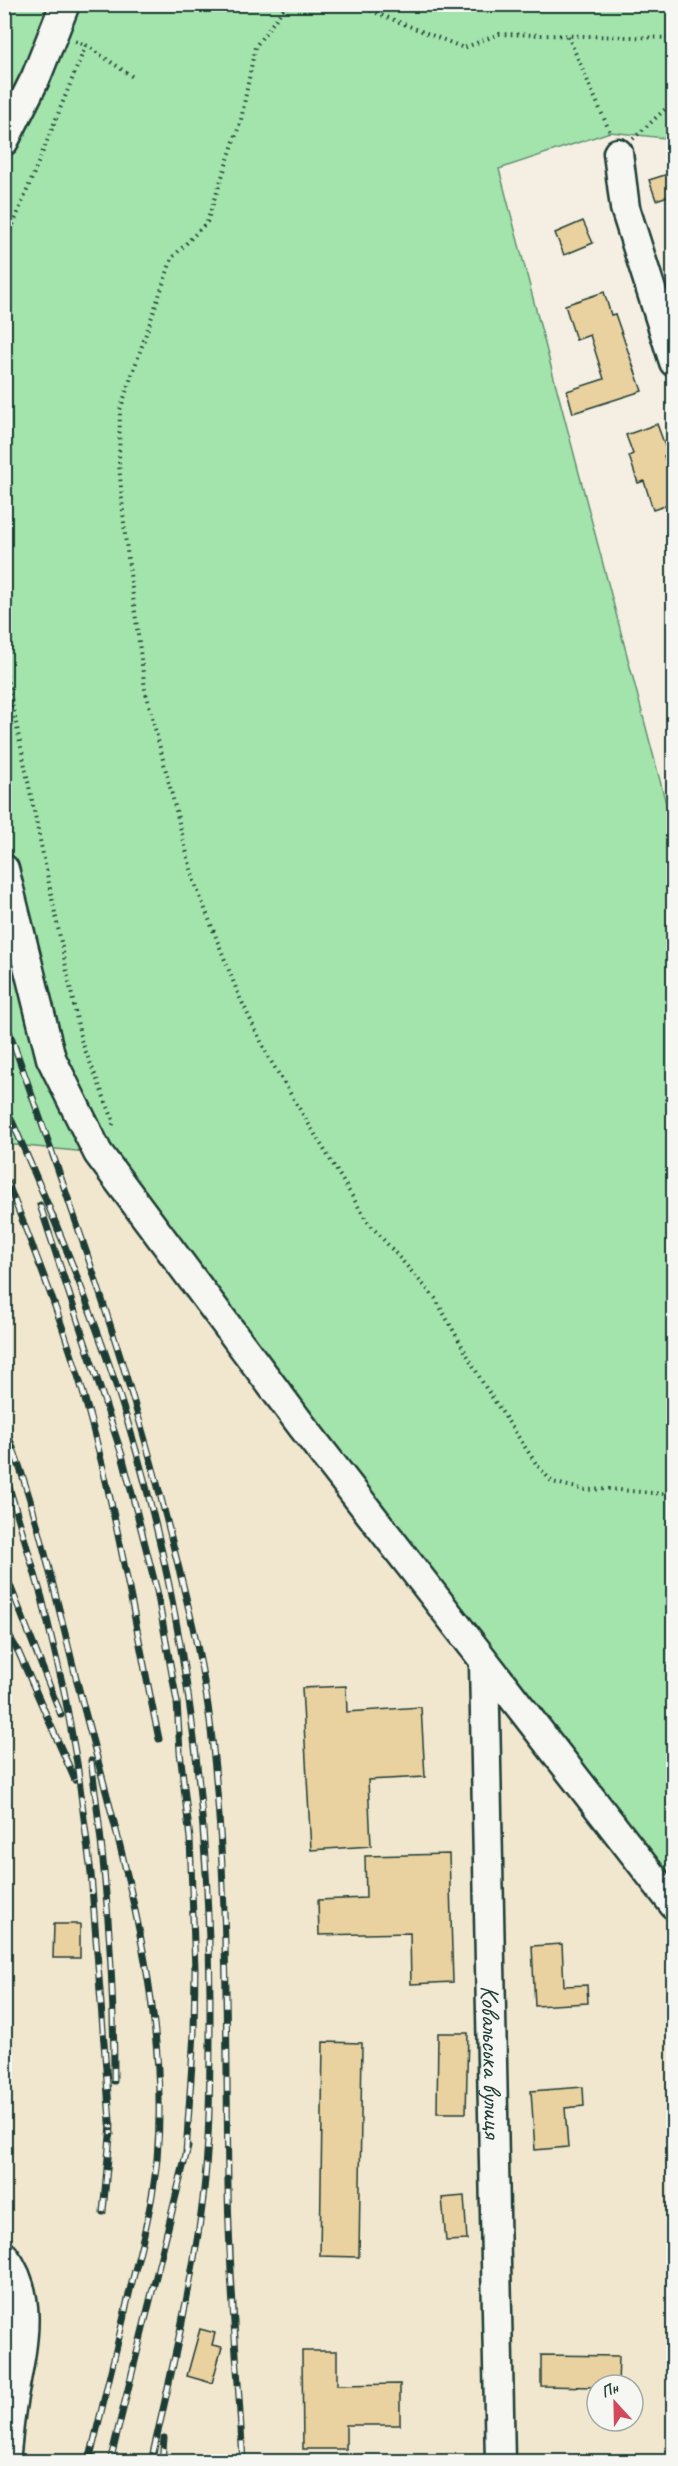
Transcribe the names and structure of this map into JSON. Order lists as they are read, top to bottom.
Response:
{
  "streets": {
    "street": ["Ковальська вулиця"]
  },
  "north": "top"
}
